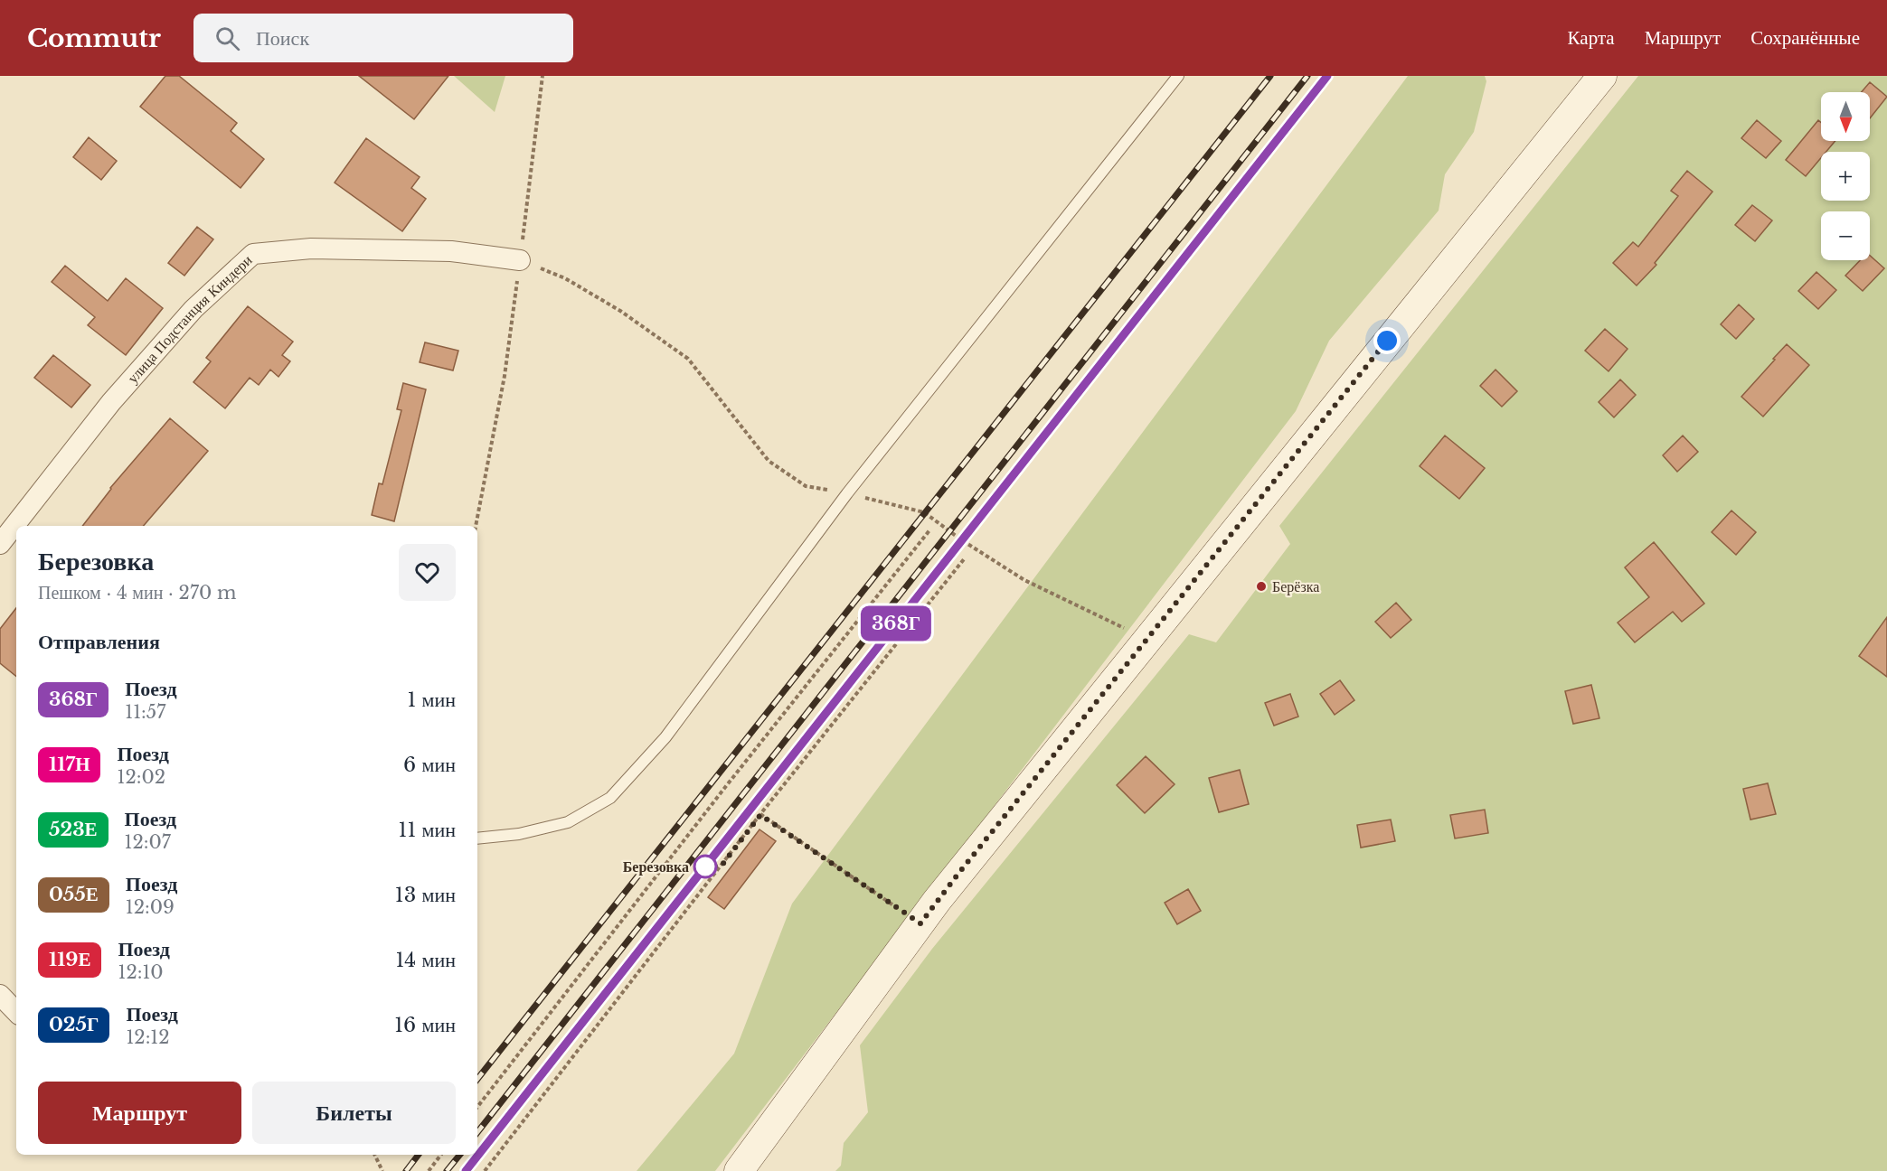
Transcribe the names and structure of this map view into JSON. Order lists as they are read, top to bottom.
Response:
{
  "streets": {
    "street": ["улица Подстанция Киндери"]
  },
  "places": ["Берёзка", "Березовка"],
  "north": "bottom",
  "page": {
    "header": "Commutr",
    "search": "Поиск",
    "nav": ["Карта", "Маршрут", "Сохранённые"],
    "on_map": "368Г",
    "map_buttons": ["+", "−"],
    "heading": [
      ["Березовка", "Пешком · 4 мин · 270 m"],
      "Отправления"
    ],
    "list": [
      {
        "mark": "368Г",
        "name": "Поезд",
        "note": "11:57",
        "value": "1 мин"
      },
      {
        "mark": "117Н",
        "name": "Поезд",
        "note": "12:02",
        "value": "6 мин"
      },
      {
        "mark": "523Е",
        "name": "Поезд",
        "note": "12:07",
        "value": "11 мин"
      },
      {
        "mark": "055Е",
        "name": "Поезд",
        "note": "12:09",
        "value": "13 мин"
      },
      {
        "mark": "119Е",
        "name": "Поезд",
        "note": "12:10",
        "value": "14 мин"
      },
      {
        "mark": "025Г",
        "name": "Поезд",
        "note": "12:12",
        "value": "16 мин"
      }
    ],
    "buttons": ["Маршрут", "Билеты"]
  }
}
